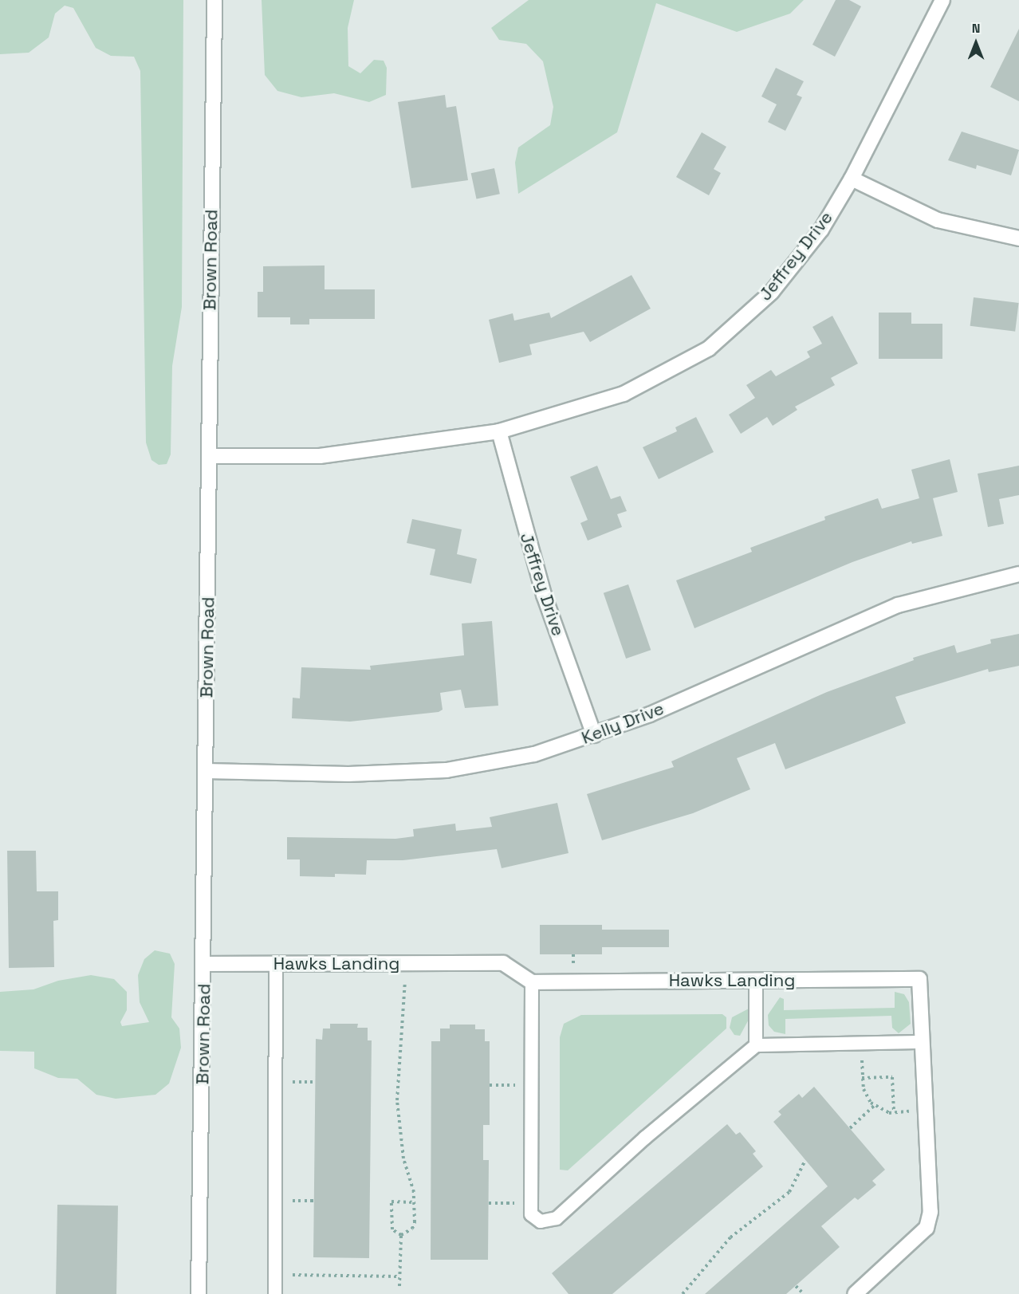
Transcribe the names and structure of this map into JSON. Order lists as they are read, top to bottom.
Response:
{
  "streets": {
    "street": [
      "Jeffrey Drive",
      "Brown Road",
      "Kelly Drive",
      "Hawks Landing"
    ]
  },
  "crossings": [
    ["Jeffrey Drive", "Brown Road"],
    ["Jeffrey Drive", "Kelly Drive"],
    ["Brown Road", "Kelly Drive"],
    ["Brown Road", "Hawks Landing"]
  ],
  "north": "top"
}
